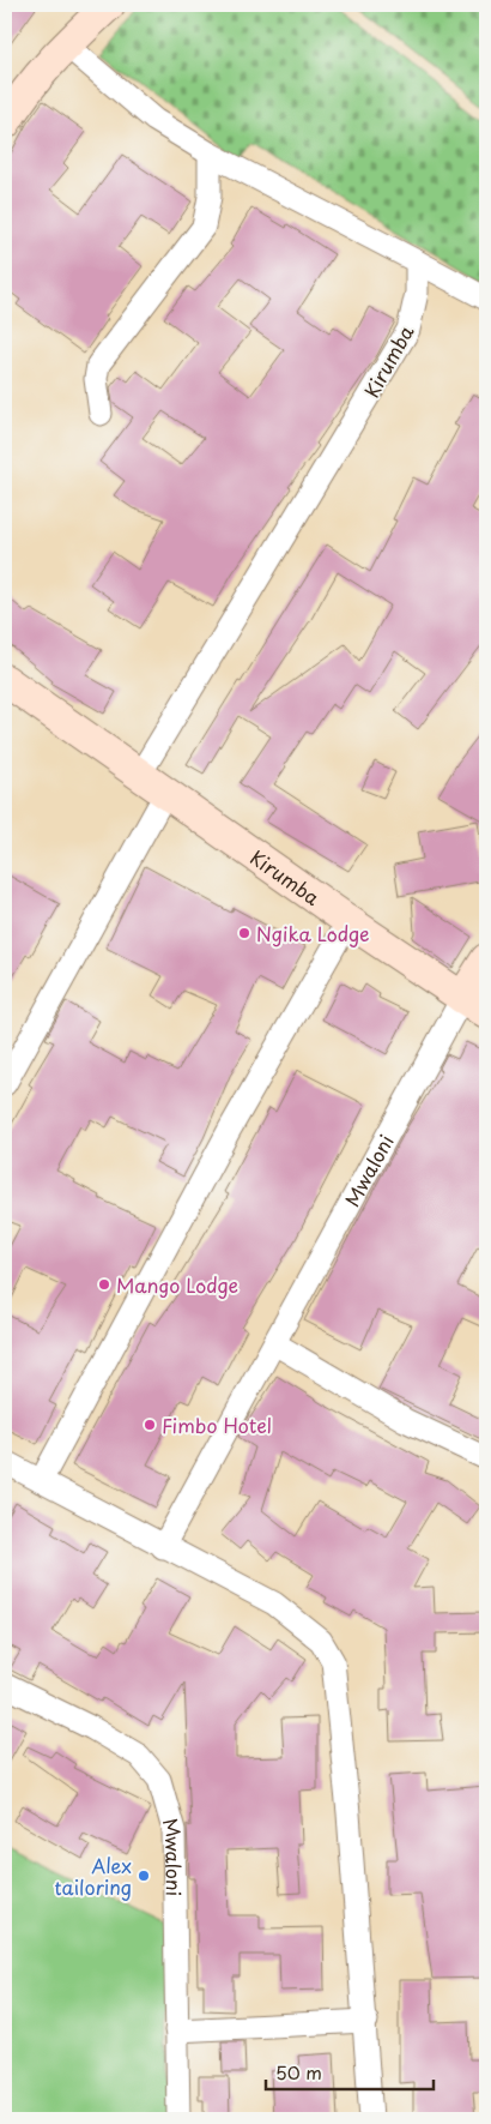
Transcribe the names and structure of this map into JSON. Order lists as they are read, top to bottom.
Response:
{
  "streets": {
    "street": ["Kirumba", "Mwaloni"]
  },
  "crossings": [
    ["Kirumba", "Mwaloni"]
  ],
  "places": [
    "Ngika Lodge",
    "Mango Lodge",
    "Fimbo Hotel",
    "Alex tailoring"
  ],
  "scale_bar": "50 m"
}
